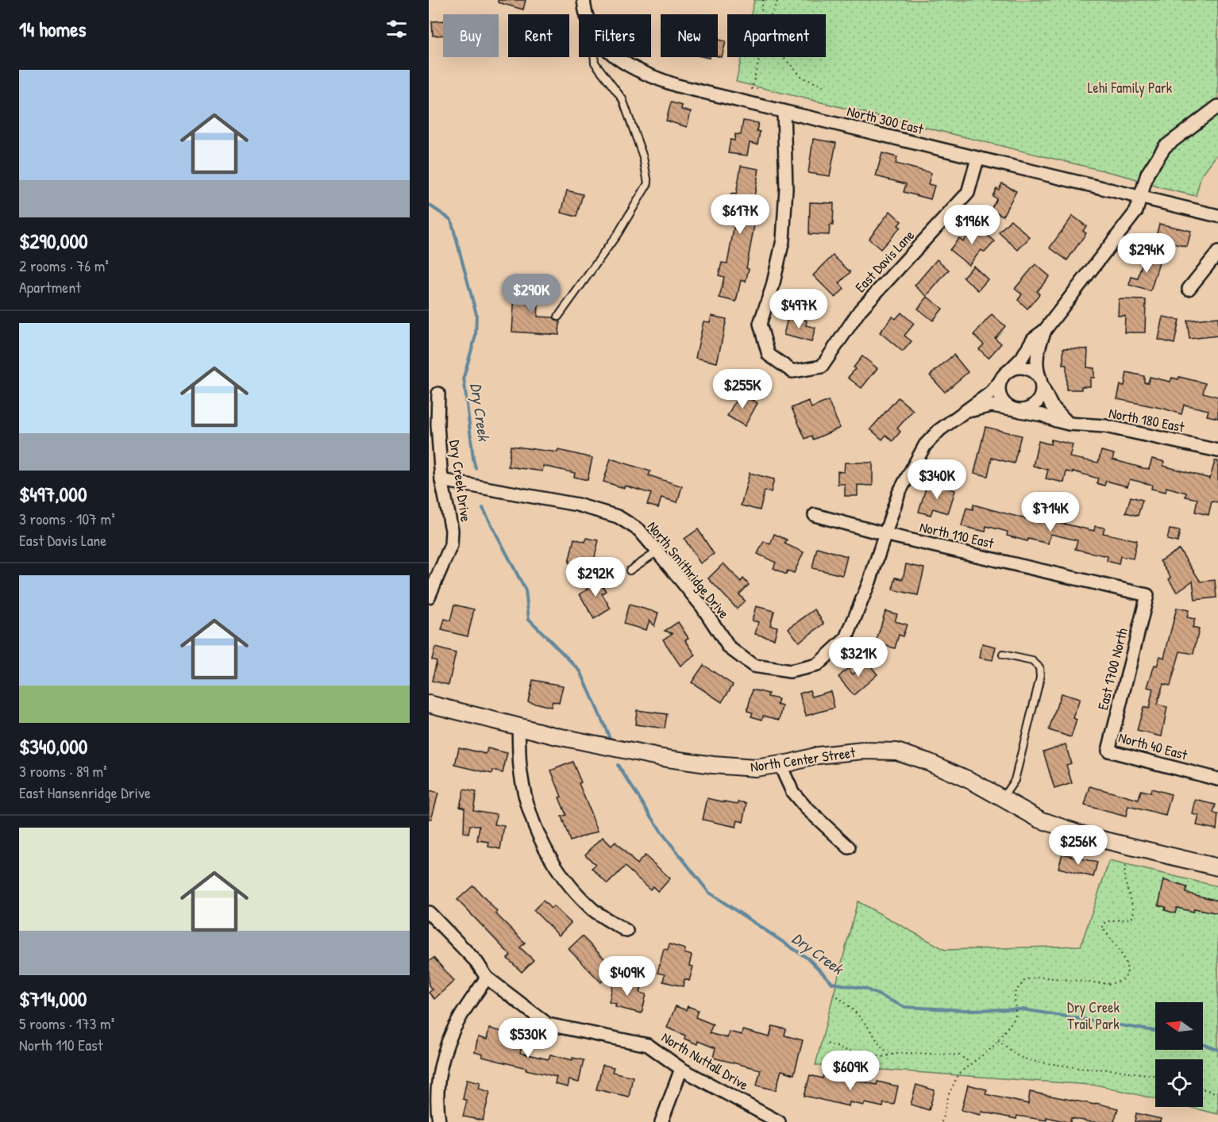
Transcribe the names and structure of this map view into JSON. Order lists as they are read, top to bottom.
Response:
{
  "streets": {
    "street": [
      "North 300 East",
      "East Davis Lane",
      "North 180 East",
      "Dry Creek Drive",
      "North 110 East",
      "North Smithridge Drive",
      "East 1700 North",
      "North 40 East",
      "North Center Street",
      "North Nuttall Drive"
    ]
  },
  "crossings": [
    ["North 300 East", "East Davis Lane"],
    ["Dry Creek Drive", "North Smithridge Drive"],
    ["North 110 East", "North Smithridge Drive"],
    ["North 110 East", "East 1700 North"],
    ["East 1700 North", "North 40 East"]
  ],
  "water": ["Dry Creek"],
  "parks": ["Lehi Family Park", "Dry Creek Trail Park"],
  "north": "left",
  "page": {
    "heading": "14 homes",
    "chip": [
      "Buy",
      "Rent",
      "Filters",
      "New",
      "Apartment"
    ],
    "list": [
      {
        "name": "$290,000",
        "note": "2 rooms · 76 m² · Apartment"
      },
      {
        "name": "$497,000",
        "note": "3 rooms · 107 m² · East Davis Lane"
      },
      {
        "name": "$340,000",
        "note": "3 rooms · 89 m² · East Hansenridge Drive"
      },
      {
        "name": "$714,000",
        "note": "5 rooms · 173 m² · North 110 East"
      }
    ],
    "price": [
      "$617K",
      "$196K",
      "$294K",
      "$290K",
      "$497K",
      "$255K",
      "$340K",
      "$714K",
      "$292K",
      "$321K",
      "$256K",
      "$409K",
      "$530K",
      "$609K"
    ]
  }
}
